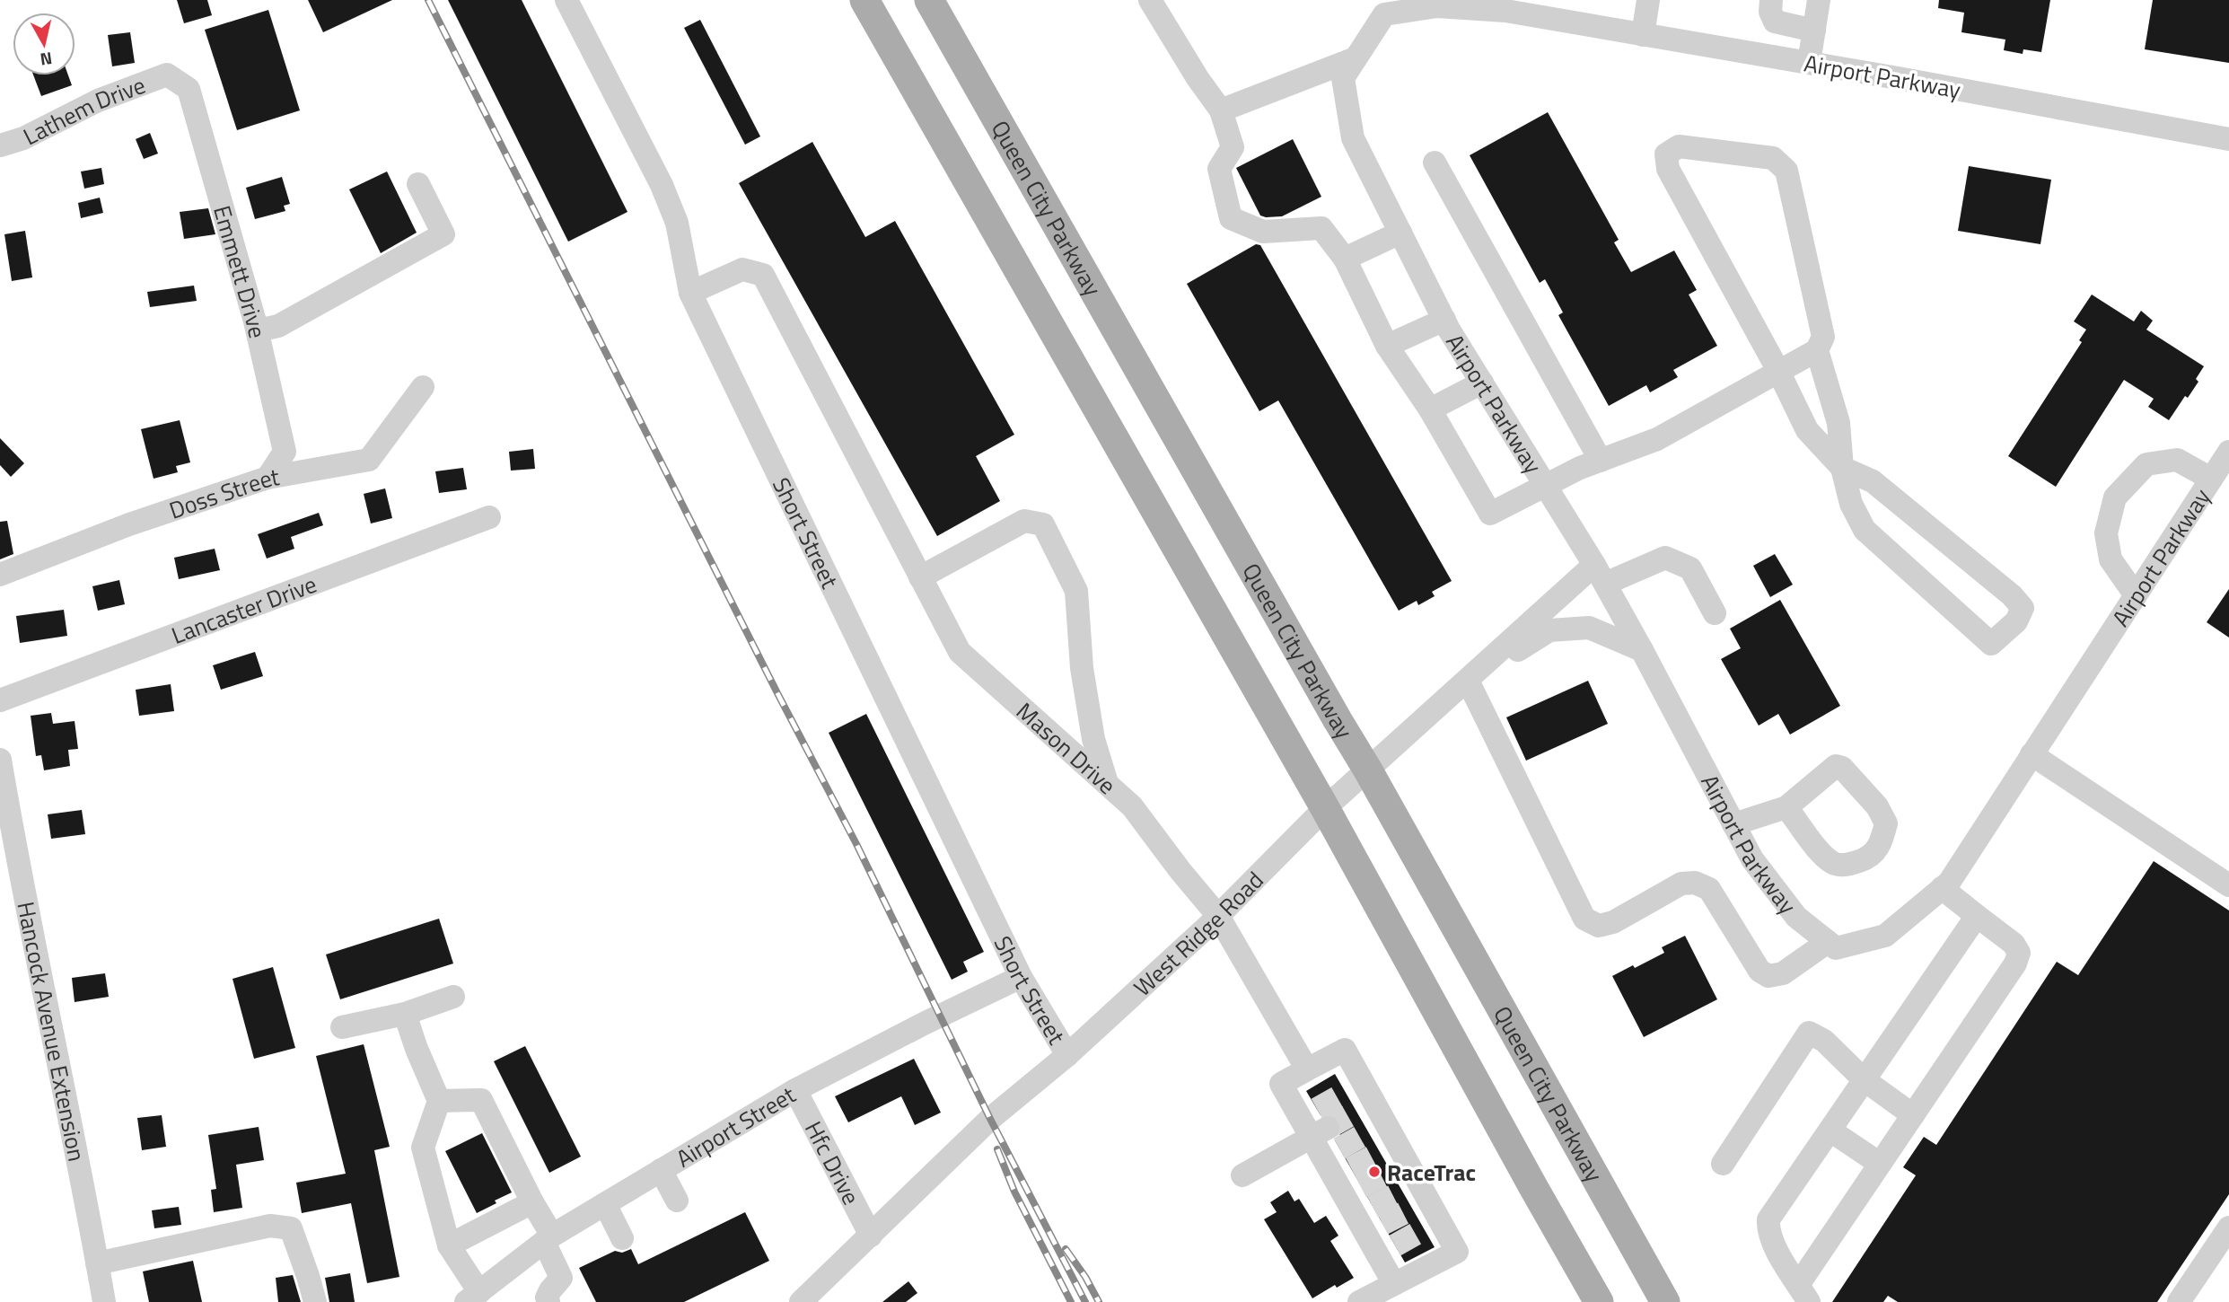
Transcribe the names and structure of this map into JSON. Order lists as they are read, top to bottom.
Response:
{
  "streets": {
    "main road": ["Queen City Parkway"],
    "street": [
      "Airport Parkway",
      "Lathem Drive",
      "Emmett Drive",
      "Doss Street",
      "Short Street",
      "Lancaster Drive",
      "Mason Drive",
      "West Ridge Road",
      "Hancock Avenue Extension",
      "Airport Street",
      "Hfc Drive"
    ]
  },
  "crossings": [
    ["Airport Parkway", "West Ridge Road"],
    ["Lathem Drive", "Emmett Drive"],
    ["Queen City Parkway", "West Ridge Road"],
    ["Emmett Drive", "Doss Street"],
    ["Short Street", "Mason Drive"],
    ["Short Street", "West Ridge Road"],
    ["Short Street", "Airport Street"],
    ["Mason Drive", "West Ridge Road"],
    ["West Ridge Road", "Hfc Drive"],
    ["Airport Street", "Hfc Drive"]
  ],
  "places": ["RaceTrac"],
  "north": "bottom"
}
